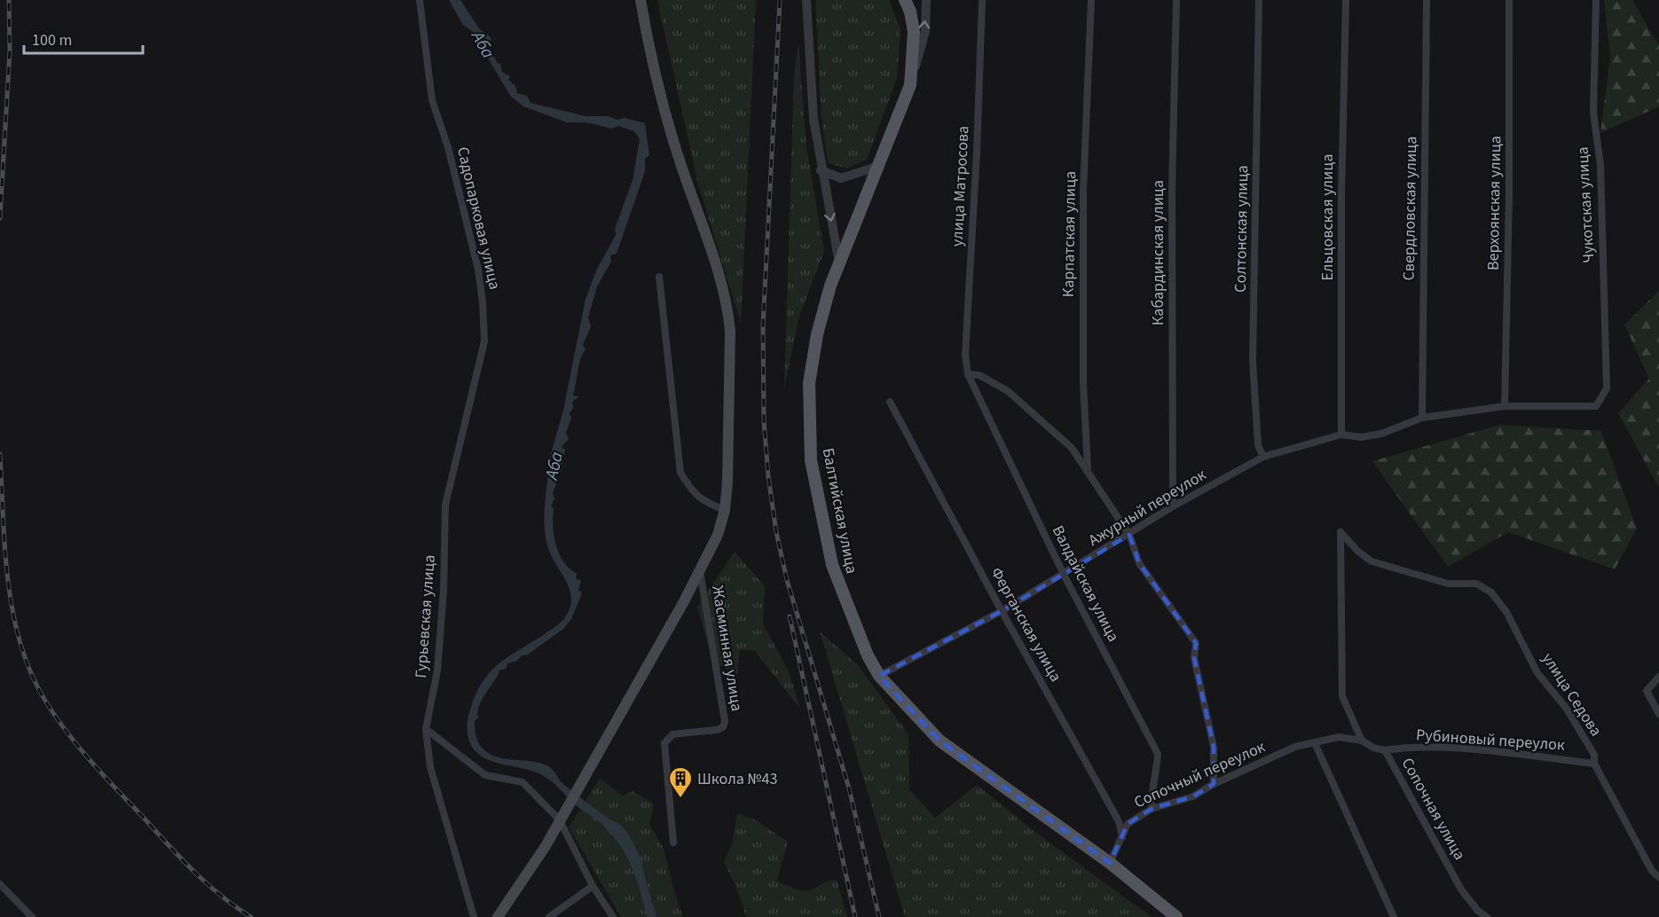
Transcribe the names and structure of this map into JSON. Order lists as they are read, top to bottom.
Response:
{
  "streets": {
    "main road": ["Балтийская улица"],
    "street": [
      "улица Матросова",
      "Верхоянская улица",
      "Чукотская улица",
      "Свердловская улица",
      "Ельцовская улица",
      "Садопарковая улица",
      "Солтонская улица",
      "Карпатская улица",
      "Кабардинская улица",
      "Ажурный переулок",
      "Валдайская улица",
      "Гурьевская улица",
      "Ферганская улица",
      "Жасминная улица",
      "улица Седова",
      "Рубиновый переулок",
      "Сопочный переулок",
      "Сопочная улица"
    ]
  },
  "crossings": [
    ["улица Матросова", "Карпатская улица"],
    ["улица Матросова", "Валдайская улица"],
    ["Верхоянская улица", "Ажурный переулок"],
    ["Чукотская улица", "Ажурный переулок"],
    ["Свердловская улица", "Ажурный переулок"],
    ["Ельцовская улица", "Ажурный переулок"],
    ["Садопарковая улица", "Гурьевская улица"],
    ["Солтонская улица", "Ажурный переулок"],
    ["Карпатская улица", "Ажурный переулок"],
    ["Карпатская улица", "Валдайская улица"],
    ["Карпатская улица", "Сопочный переулок"],
    ["Кабардинская улица", "Ажурный переулок"],
    ["Ажурный переулок", "Балтийская улица"],
    ["Ажурный переулок", "Валдайская улица"],
    ["Ажурный переулок", "Ферганская улица"],
    ["Валдайская улица", "Сопочный переулок"],
    ["Ферганская улица", "Сопочный переулок"],
    ["улица Седова", "Рубиновый переулок"],
    ["улица Седова", "Сопочный переулок"],
    ["улица Седова", "Сопочная улица"],
    ["Рубиновый переулок", "Сопочная улица"],
    ["Сопочный переулок", "Сопочная улица"]
  ],
  "water": ["Аба"],
  "places": {
    "building": ["Школа №43"]
  },
  "scale_bar": "100 m"
}
